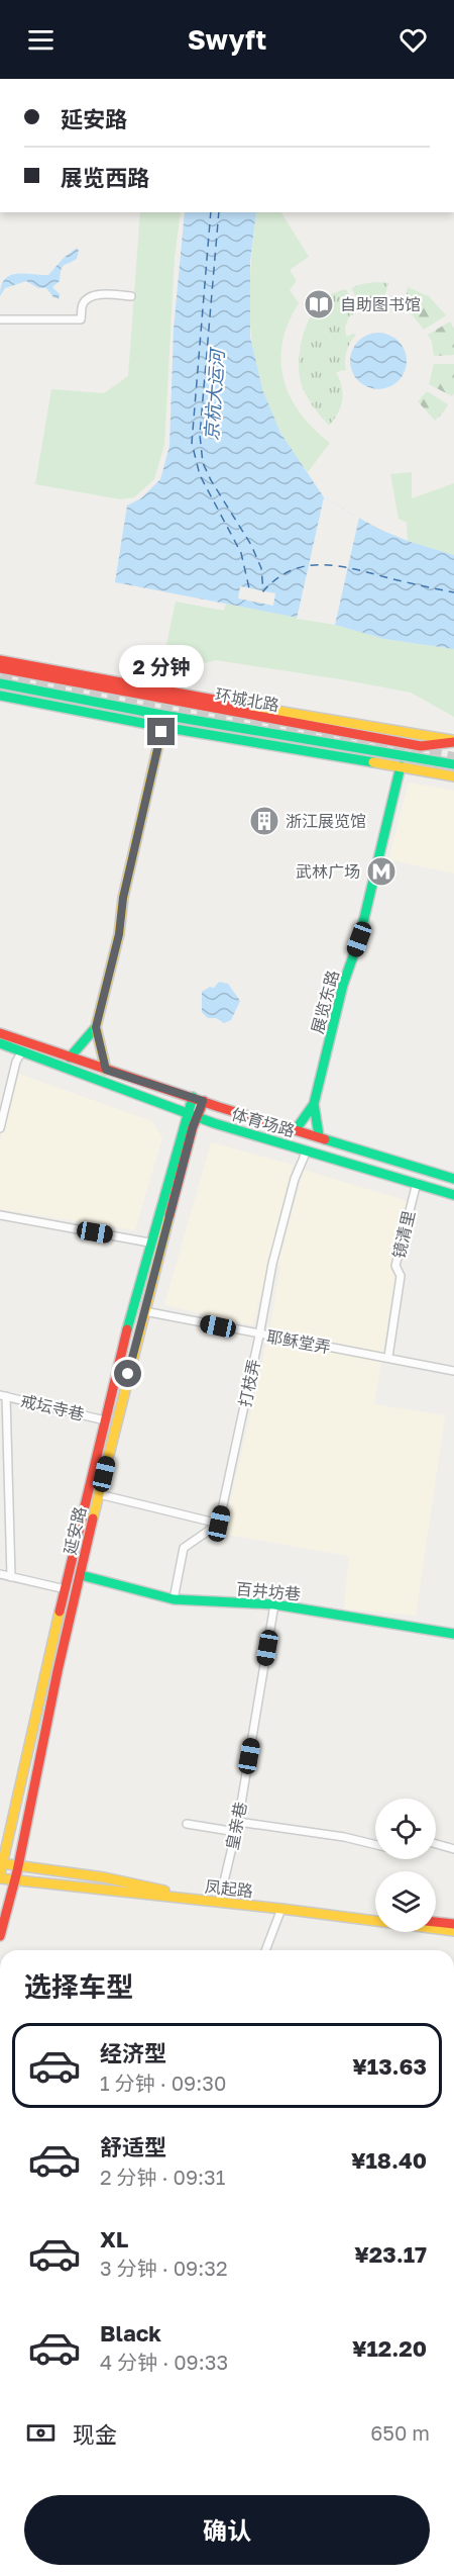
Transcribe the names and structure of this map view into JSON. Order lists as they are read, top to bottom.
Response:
{
  "streets": {
    "main road": [
      "环城北路",
      "展览东路",
      "体育场路",
      "延安路",
      "百井坊巷",
      "凤起路"
    ],
    "street": [
      "镜清里",
      "耶稣堂弄",
      "打枝弄",
      "戒坛寺巷",
      "皇亲巷"
    ]
  },
  "crossings": [
    ["展览东路", "体育场路"],
    ["体育场路", "镜清里"],
    ["体育场路", "打枝弄"],
    ["体育场路", "延安路"],
    ["镜清里", "耶稣堂弄"],
    ["耶稣堂弄", "打枝弄"],
    ["耶稣堂弄", "延安路"],
    ["戒坛寺巷", "延安路"],
    ["延安路", "百井坊巷"],
    ["延安路", "凤起路"],
    ["百井坊巷", "皇亲巷"],
    ["皇亲巷", "凤起路"]
  ],
  "water": ["京杭大运河"],
  "places": {
    "library": ["自助图书馆"],
    "building": ["浙江展览馆"],
    "metro station": ["武林广场"]
  },
  "page": {
    "header": "Swyft",
    "banner": ["延安路", "展览西路"],
    "bubble": "2 分钟",
    "heading": "选择车型",
    "list": [
      {
        "name": "经济型",
        "note": "1 分钟 · 09:30",
        "value": "¥13.63"
      },
      {
        "name": "舒适型",
        "note": "2 分钟 · 09:31",
        "value": "¥18.40"
      },
      {
        "name": "XL",
        "note": "3 分钟 · 09:32",
        "value": "¥23.17"
      },
      {
        "name": "Black",
        "note": "4 分钟 · 09:33",
        "value": "¥12.20"
      }
    ],
    "pay": ["现金", "650 m"],
    "buttons": "确认"
  }
}
